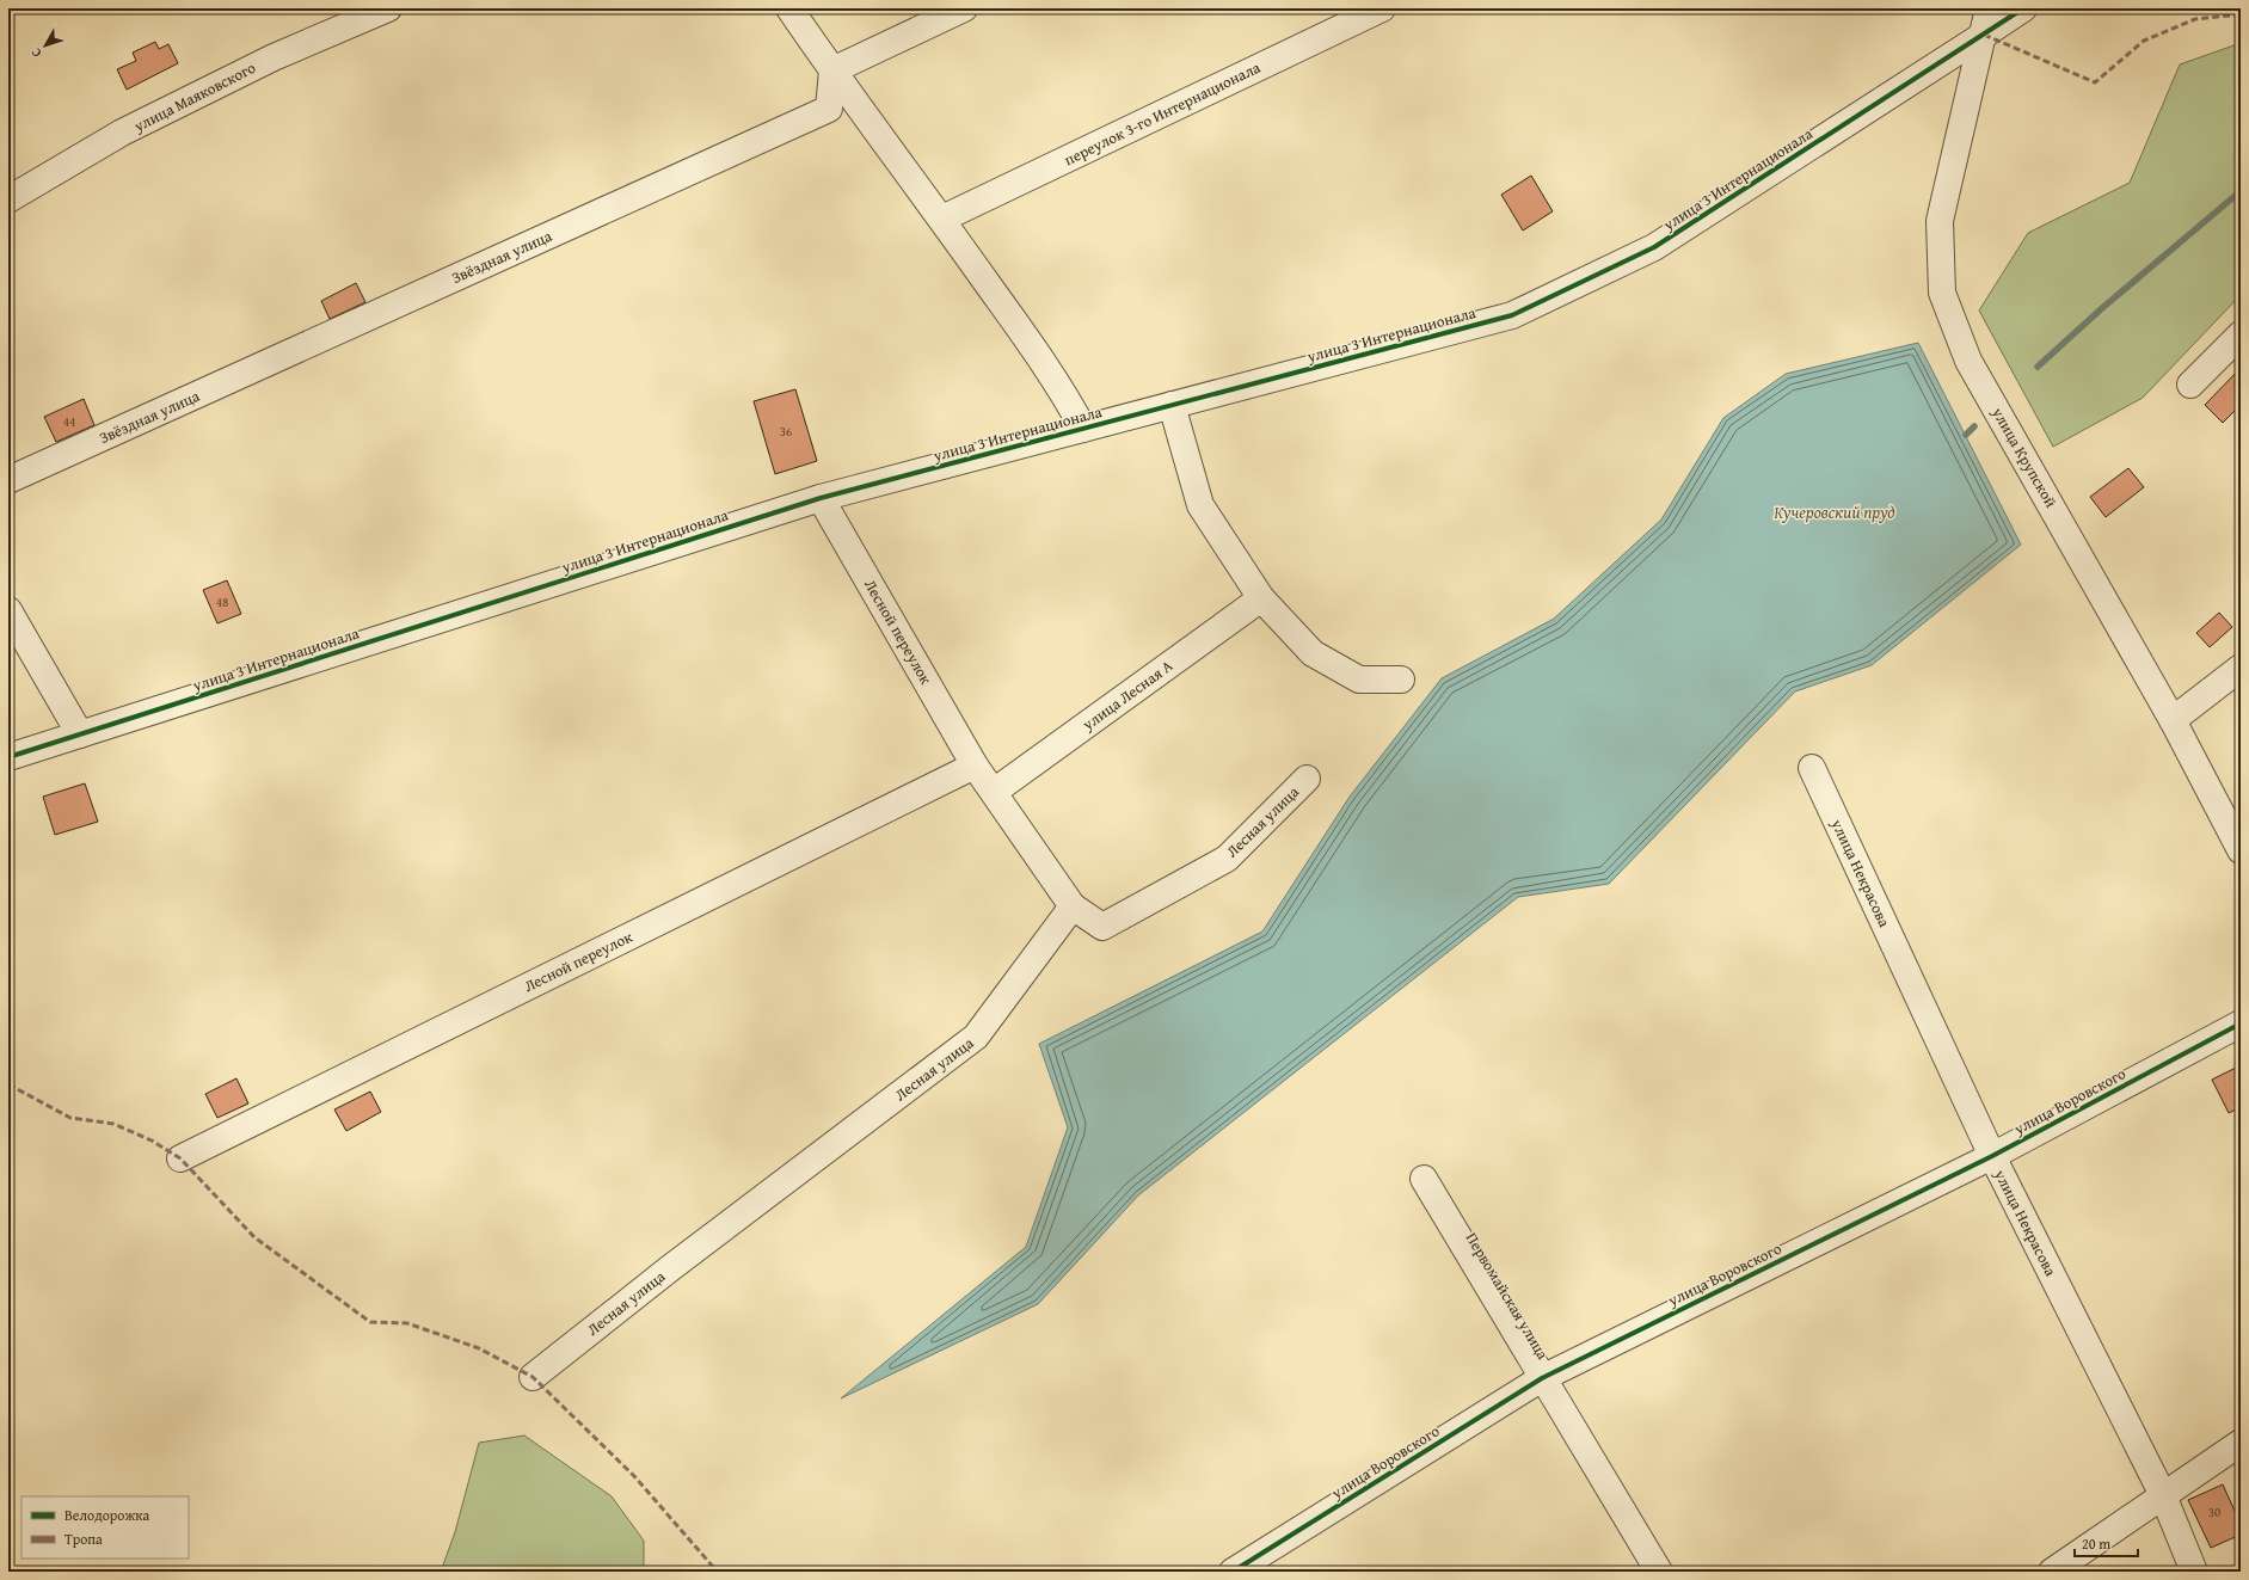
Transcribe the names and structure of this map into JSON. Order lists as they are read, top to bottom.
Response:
{
  "streets": {
    "street": [
      "улица Маяковского",
      "переулок 3-го Интернационала",
      "улица 3 Интернационала",
      "Звёздная улица",
      "улица Крупской",
      "Лесной переулок",
      "улица Лесная А",
      "Лесная улица",
      "улица Некрасова",
      "улица Воровского",
      "Первомайская улица"
    ]
  },
  "crossings": [
    ["улица 3 Интернационала", "улица Крупской"],
    ["улица 3 Интернационала", "Лесной переулок"],
    ["Лесной переулок", "улица Лесная А"],
    ["Лесной переулок", "Лесная улица"],
    ["улица Некрасова", "улица Воровского"],
    ["улица Воровского", "Первомайская улица"]
  ],
  "water": ["Кучеровский пруд"],
  "house_numbers": [
    "44",
    "36",
    "48",
    "30"
  ],
  "legend": ["Велодорожка", "Тропа"],
  "scale_bar": "20 m",
  "north": "bottom left"
}
